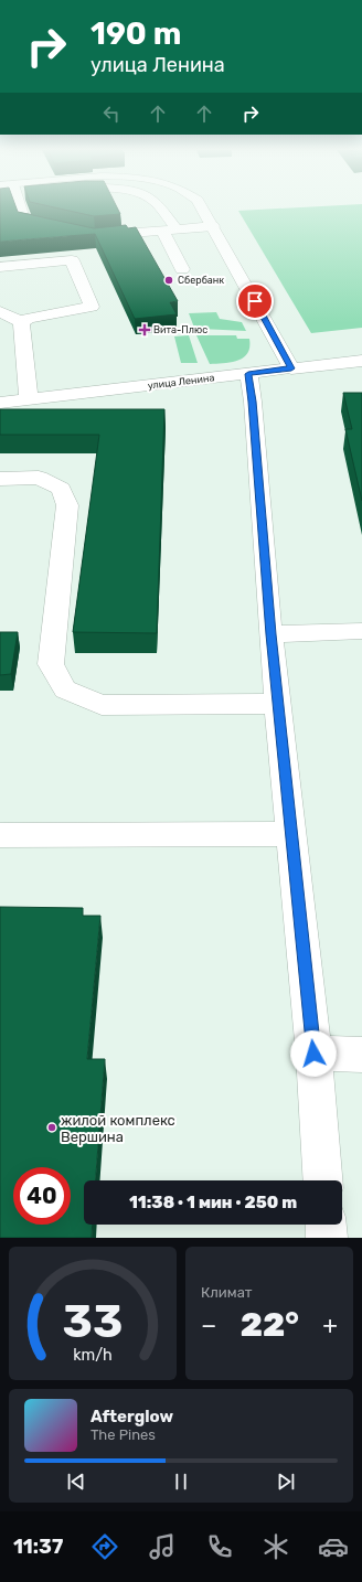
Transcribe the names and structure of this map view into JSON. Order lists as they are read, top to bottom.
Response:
{
  "streets": {
    "street": ["улица Ленина"]
  },
  "places": {
    "other": ["Сбербанк", "жилой комплекс Вершина"],
    "health": ["Вита-Плюс"]
  },
  "page": {
    "turn": ["190 m", "улица Ленина"],
    "limit": "40",
    "trip": "11:38 · 1 мин · 250 m",
    "tile": "Климат",
    "heat": ["−", "22°", "+"],
    "song": ["Afterglow", "The Pines"],
    "tabs": "11:37",
    "gauge": ["33", "km/h"]
  }
}
